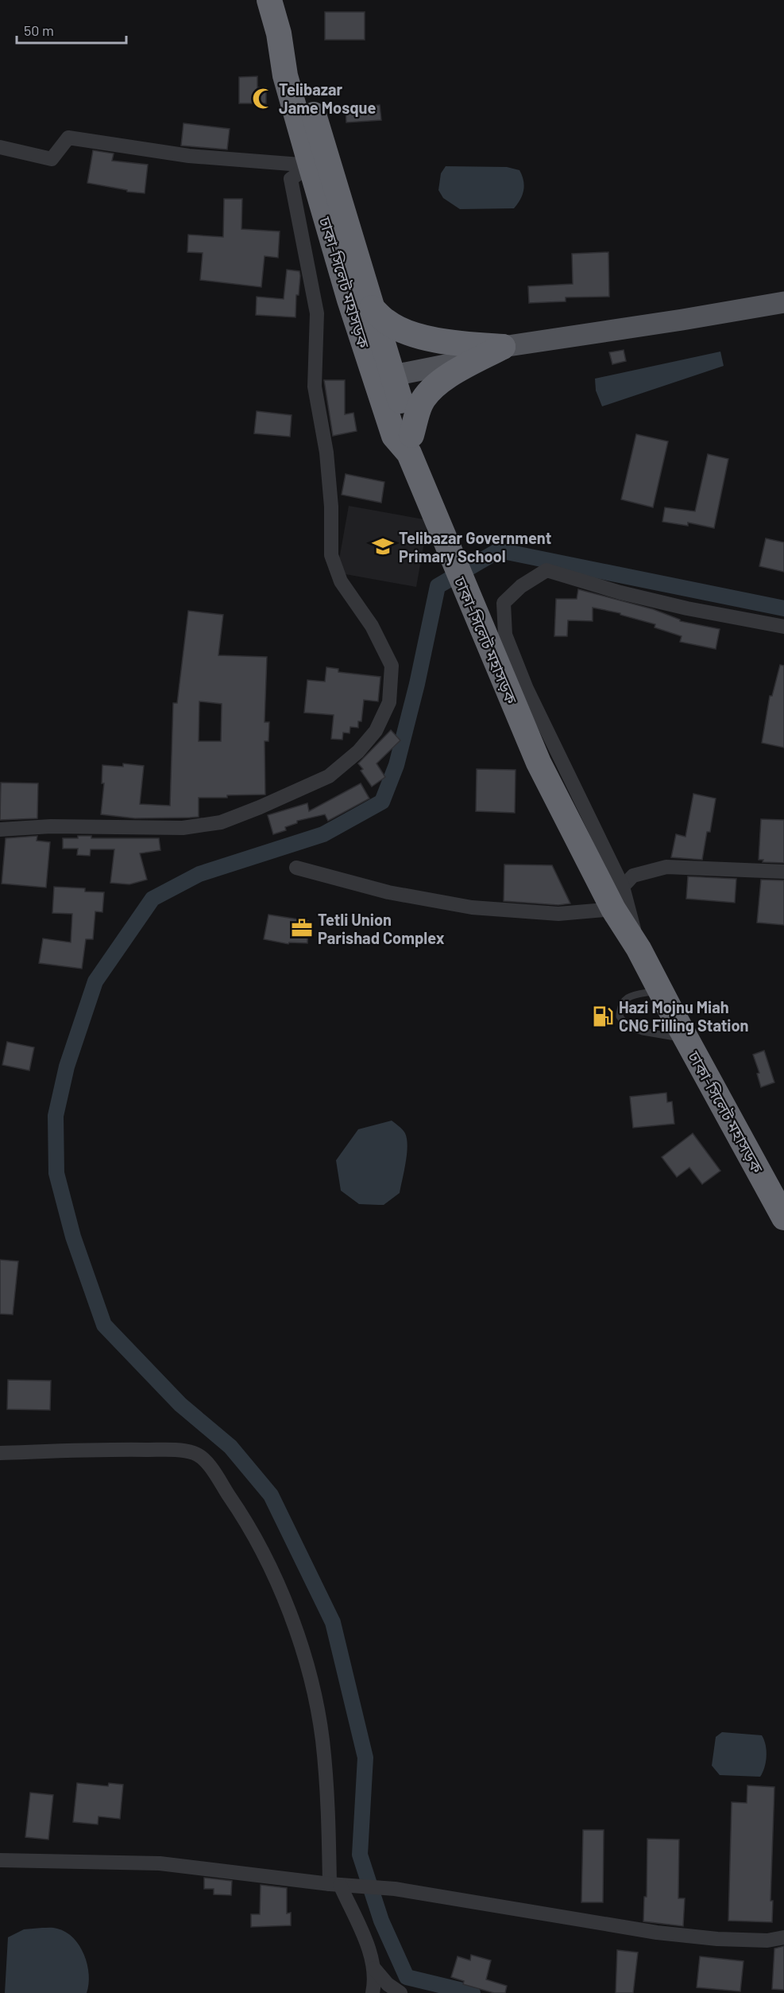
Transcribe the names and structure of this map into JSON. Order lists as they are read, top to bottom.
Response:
{
  "streets": {
    "highway": ["ঢাকা-সিলেট মহাসড়ক"]
  },
  "places": {
    "mosque": ["Telibazar Jame Mosque"],
    "school or university": ["Telibazar Government Primary School"],
    "office": ["Tetli Union Parishad Complex"],
    "fuel station": ["Hazi Mojnu Miah CNG Filling Station"]
  },
  "scale_bar": "50 m"
}
